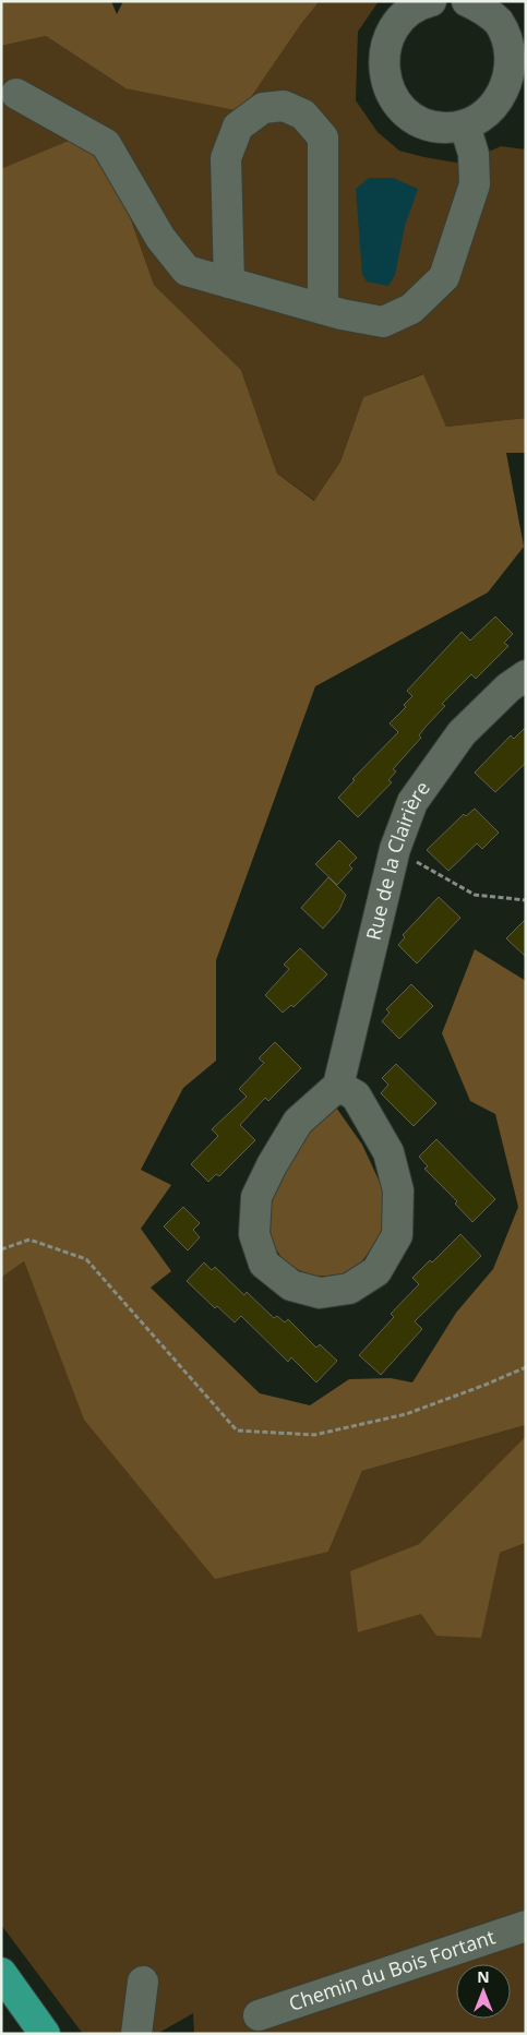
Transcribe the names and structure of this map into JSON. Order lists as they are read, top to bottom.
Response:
{
  "streets": {
    "street": ["Rue de la Clairière", "Chemin du Bois Fortant"]
  },
  "north": "top"
}
